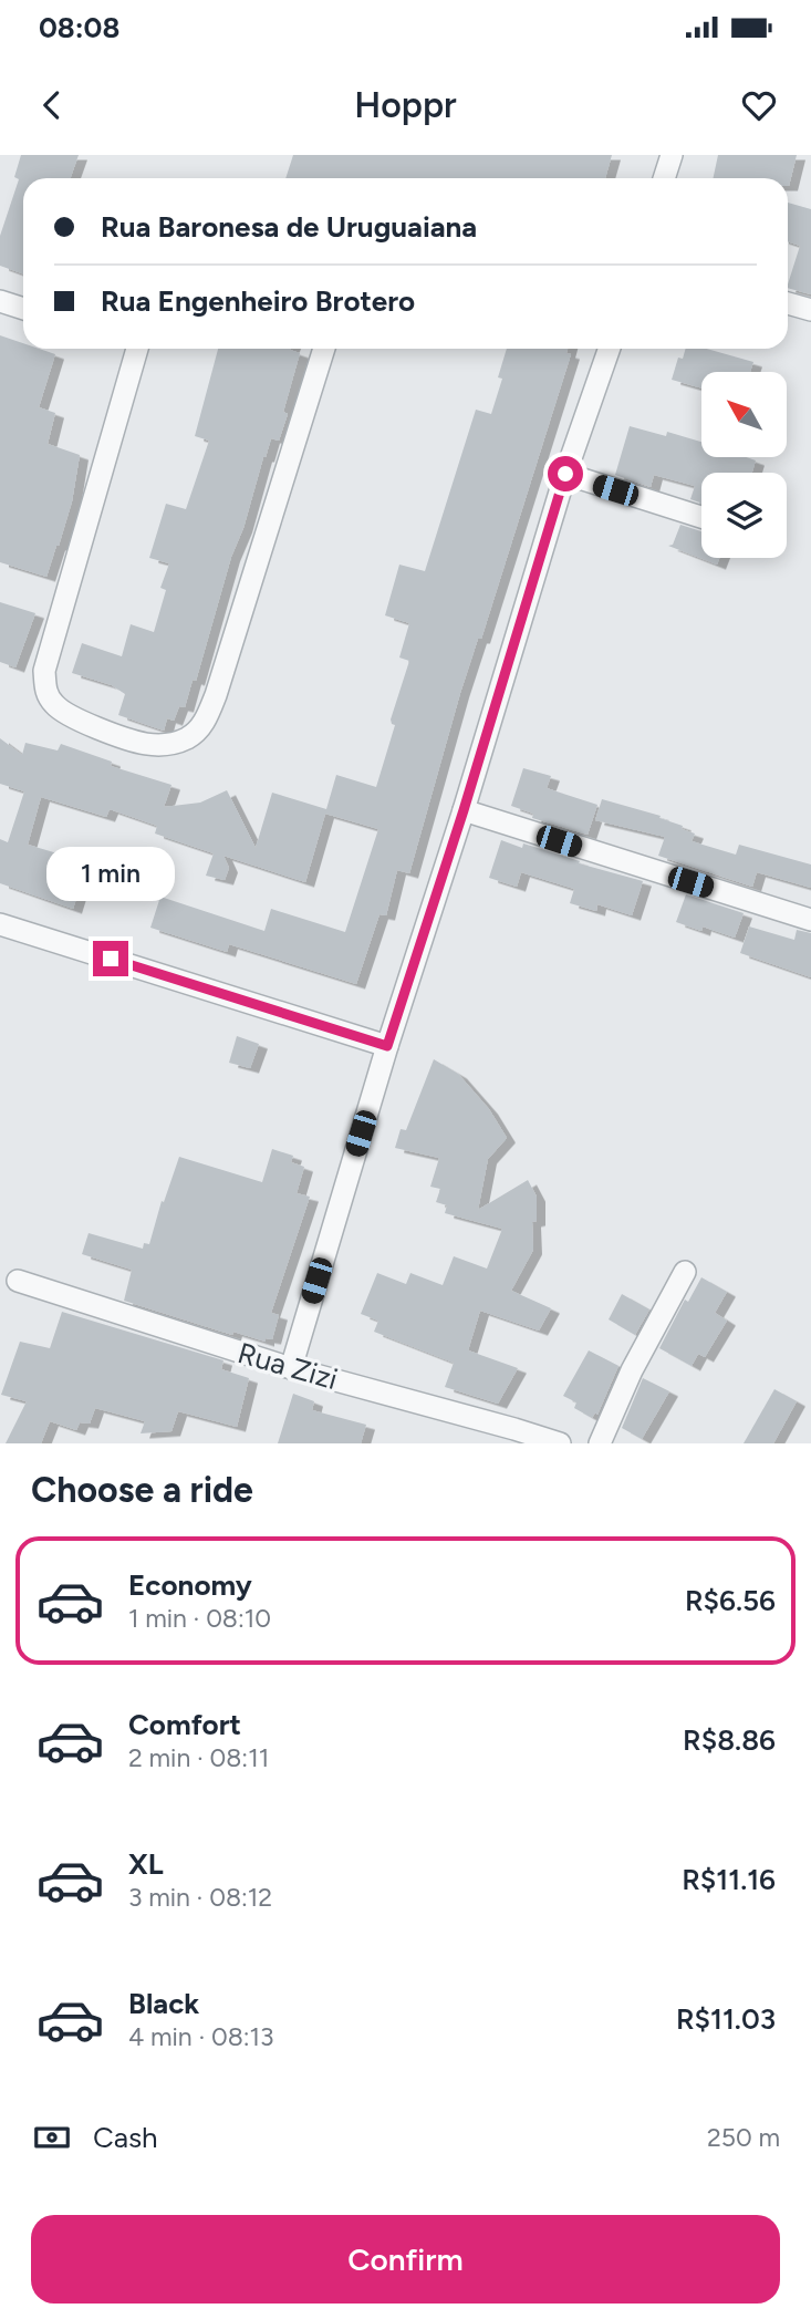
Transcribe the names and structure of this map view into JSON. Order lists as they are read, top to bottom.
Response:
{
  "streets": {
    "street": ["Rua Zizi"]
  },
  "north": "top left",
  "page": {
    "status": "08:08",
    "header": "Hoppr",
    "banner": ["Rua Baronesa de Uruguaiana", "Rua Engenheiro Brotero"],
    "bubble": "1 min",
    "heading": "Choose a ride",
    "list": [
      {
        "name": "Economy",
        "note": "1 min · 08:10",
        "value": "R$6.56"
      },
      {
        "name": "Comfort",
        "note": "2 min · 08:11",
        "value": "R$8.86"
      },
      {
        "name": "XL",
        "note": "3 min · 08:12",
        "value": "R$11.16"
      },
      {
        "name": "Black",
        "note": "4 min · 08:13",
        "value": "R$11.03"
      }
    ],
    "pay": ["Cash", "250 m"],
    "buttons": "Confirm"
  }
}
